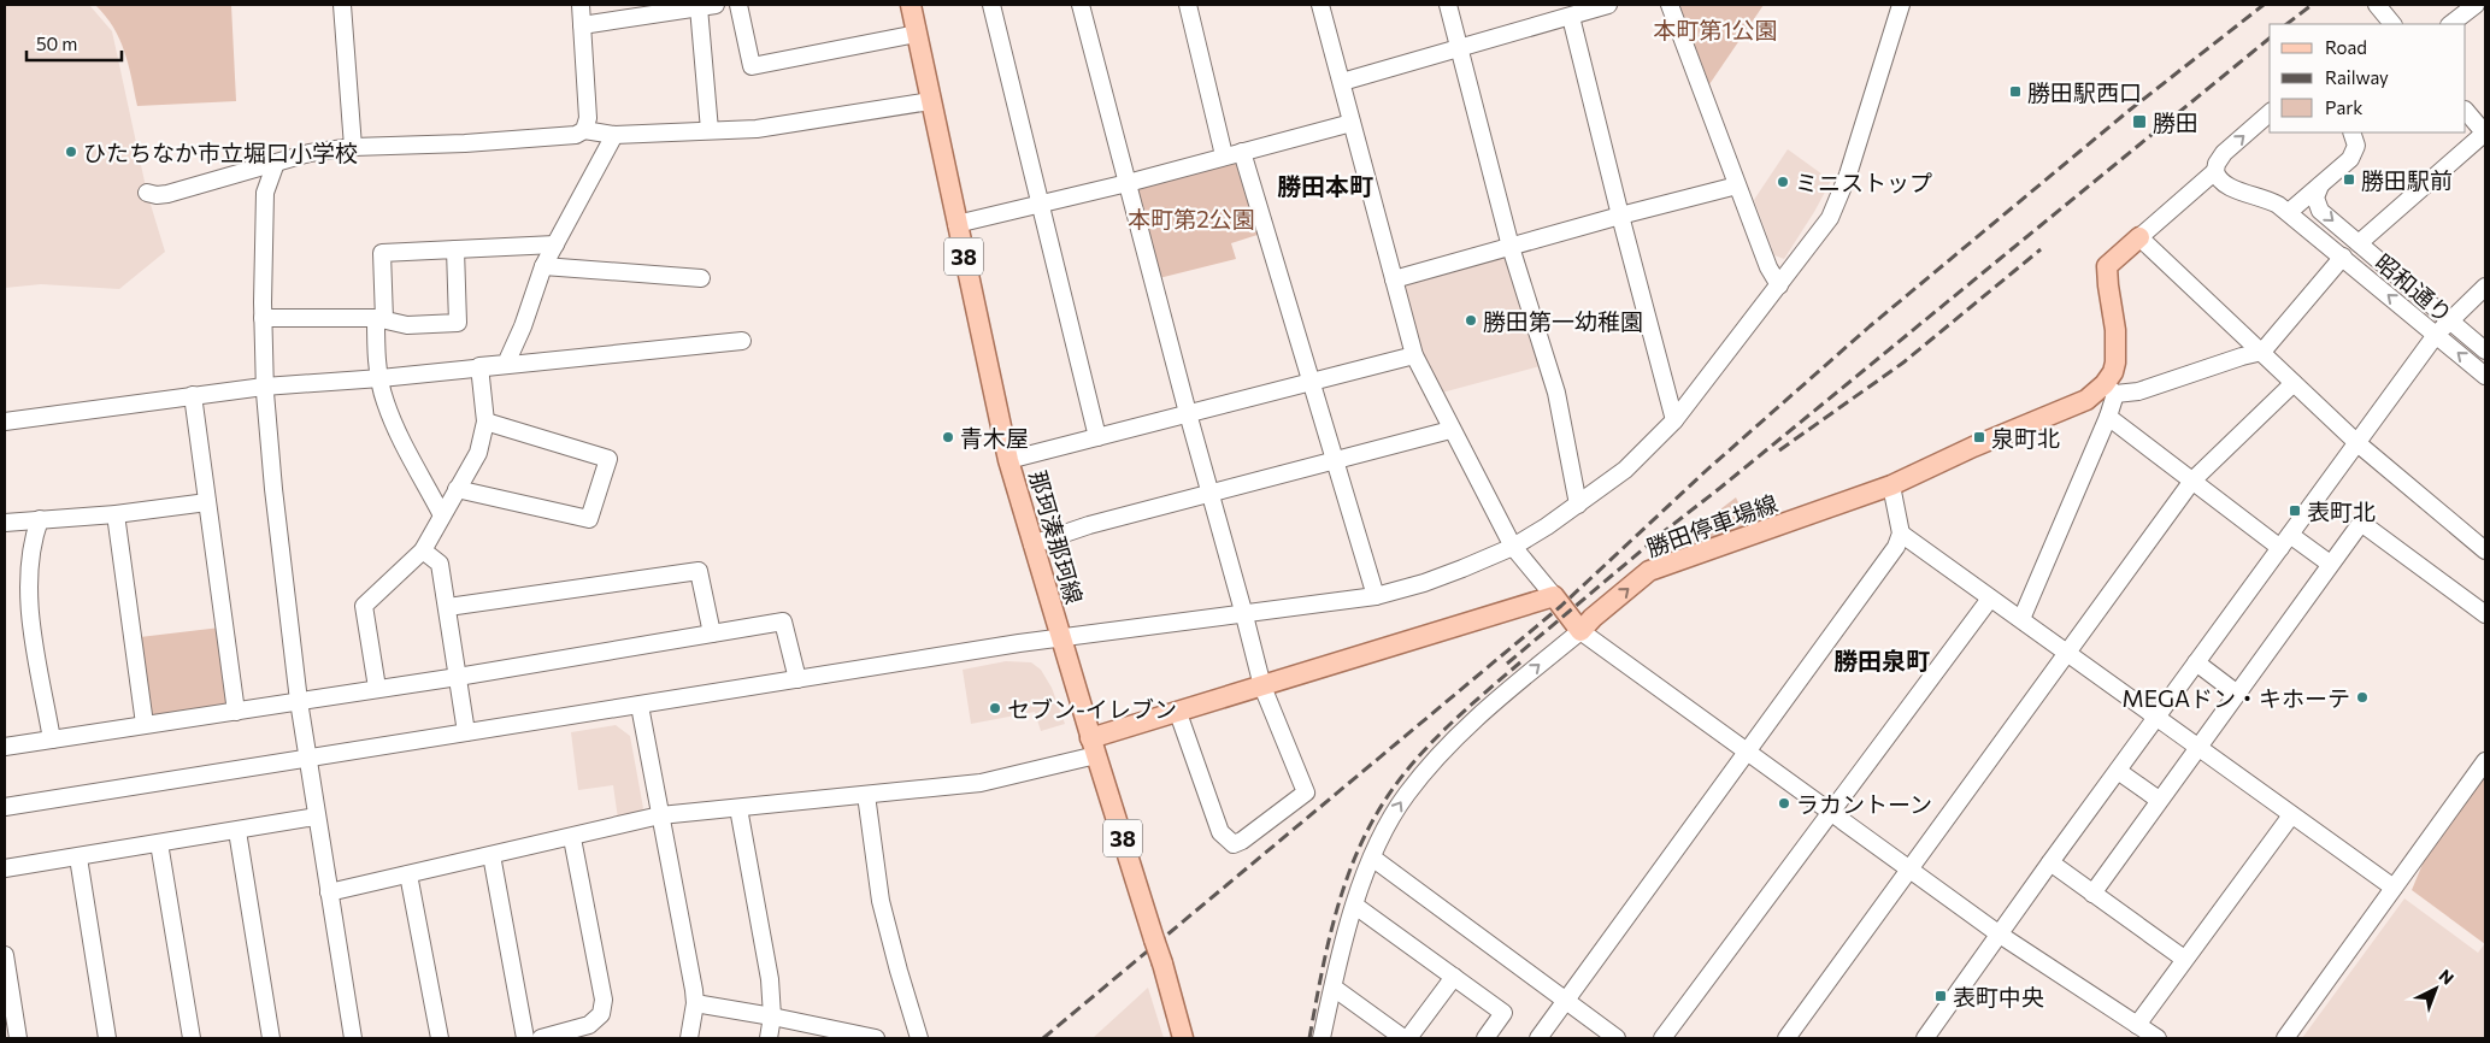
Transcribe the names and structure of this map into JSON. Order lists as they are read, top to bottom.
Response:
{
  "streets": {
    "main road": ["38", "勝田停車場線", "那珂湊那珂線"],
    "street": ["昭和通り"]
  },
  "one_way": ["勝田停車場線"],
  "districts": ["勝田本町", "勝田泉町"],
  "parks": ["本町第1公園", "本町第2公園"],
  "places": {
    "transit": [
      "勝田駅西口",
      "勝田",
      "勝田駅前",
      "泉町北",
      "表町北",
      "表町中央"
    ],
    "other": [
      "ひたちなか市立堀口小学校",
      "ミニストップ",
      "勝田第一幼稚園",
      "青木屋",
      "MEGAドン・キホーテ",
      "セブン-イレブン",
      "ラカントーン"
    ]
  },
  "legend": ["Road", "Railway", "Park"],
  "scale_bar": "50 m",
  "north": "top right"
}
